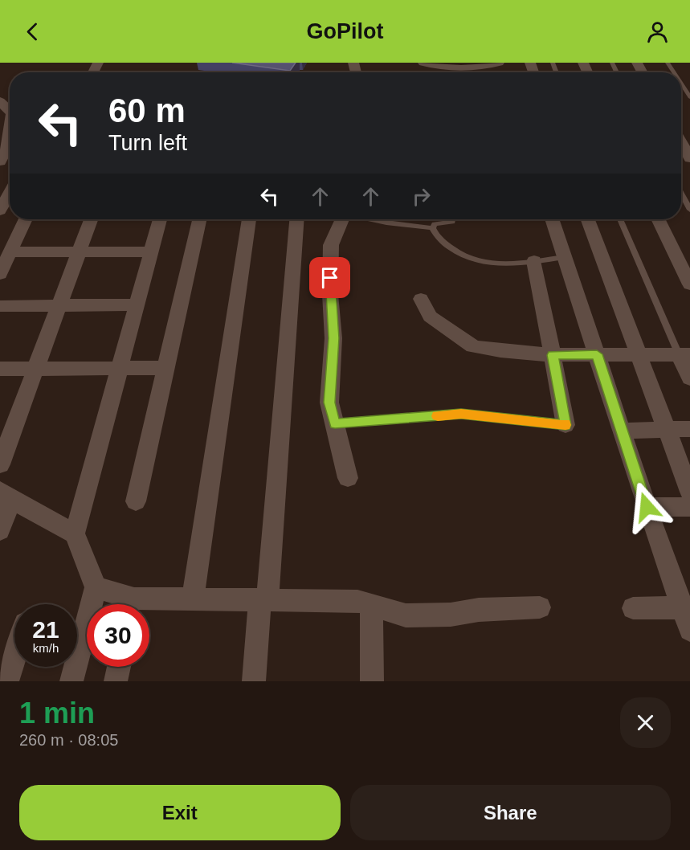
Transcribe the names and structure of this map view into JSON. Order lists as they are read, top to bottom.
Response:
{
  "page": {
    "header": "GoPilot",
    "turn": ["60 m", "Turn left"],
    "speed": "21 km/h",
    "limit": "30",
    "heading": ["1 min", "260 m · 08:05"],
    "buttons": ["Exit", "Share"]
  }
}
